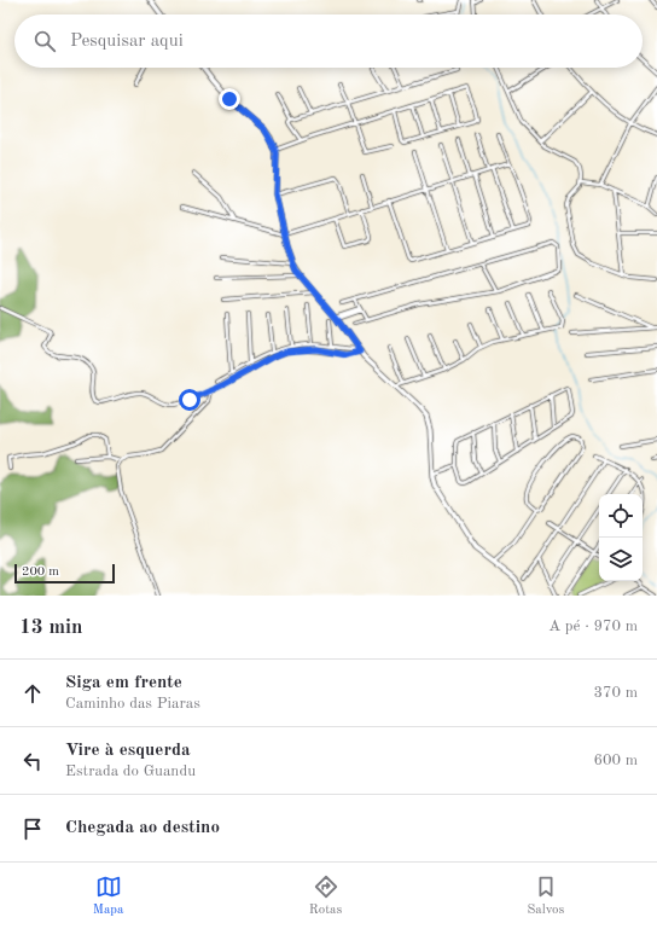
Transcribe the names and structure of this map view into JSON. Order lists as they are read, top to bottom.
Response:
{
  "scale_bar": "200 m",
  "page": {
    "search": "Pesquisar aqui",
    "scale": "200 m",
    "heading": ["13 min", "A pé · 970 m"],
    "list": [
      ["Siga em frente", "Caminho das Piaras", "370 m"],
      ["Vire à esquerda", "Estrada do Guandu", "600 m"],
      "Chegada ao destino"
    ],
    "nav": ["Mapa", "Rotas", "Salvos"]
  }
}
